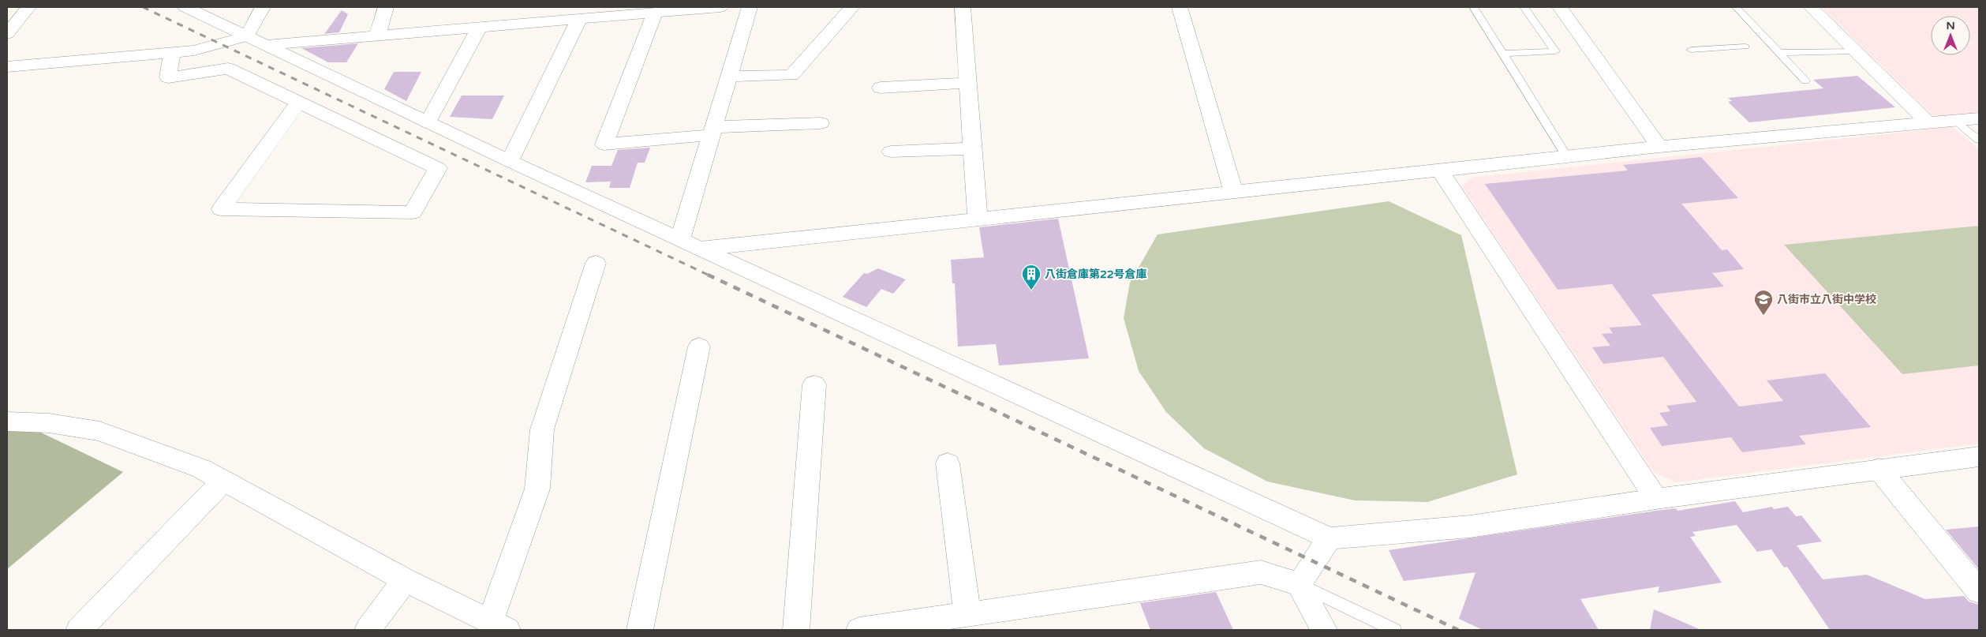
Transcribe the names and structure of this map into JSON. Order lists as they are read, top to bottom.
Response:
{
  "places": {
    "building": ["八街倉庫第22号倉庫"],
    "school or university": ["八街市立八街中学校"]
  },
  "north": "top"
}
